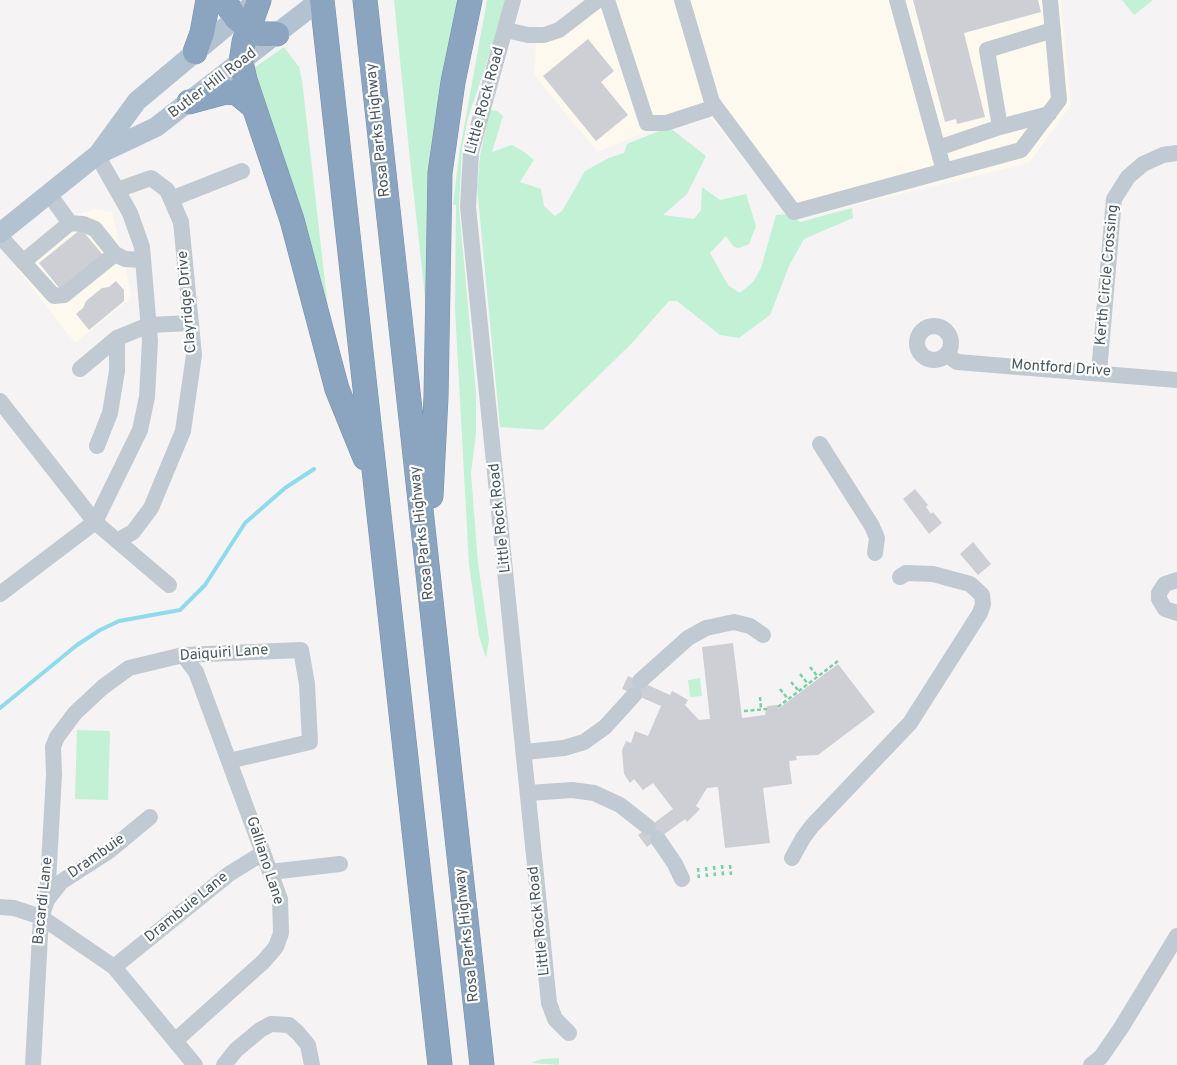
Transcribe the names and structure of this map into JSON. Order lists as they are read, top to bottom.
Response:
{
  "streets": {
    "highway": ["Rosa Parks Highway"],
    "main road": ["Butler Hill Road"],
    "street": [
      "Little Rock Road",
      "Kerth Circle Crossing",
      "Clayridge Drive",
      "Montford Drive",
      "Daiquiri Lane",
      "Drambuie",
      "Galliano Lane",
      "Bacardi Lane",
      "Drambuie Lane"
    ]
  },
  "crossings": [
    ["Kerth Circle Crossing", "Montford Drive"],
    ["Daiquiri Lane", "Galliano Lane"],
    ["Daiquiri Lane", "Bacardi Lane"],
    ["Drambuie", "Bacardi Lane"],
    ["Galliano Lane", "Drambuie Lane"]
  ]
}
